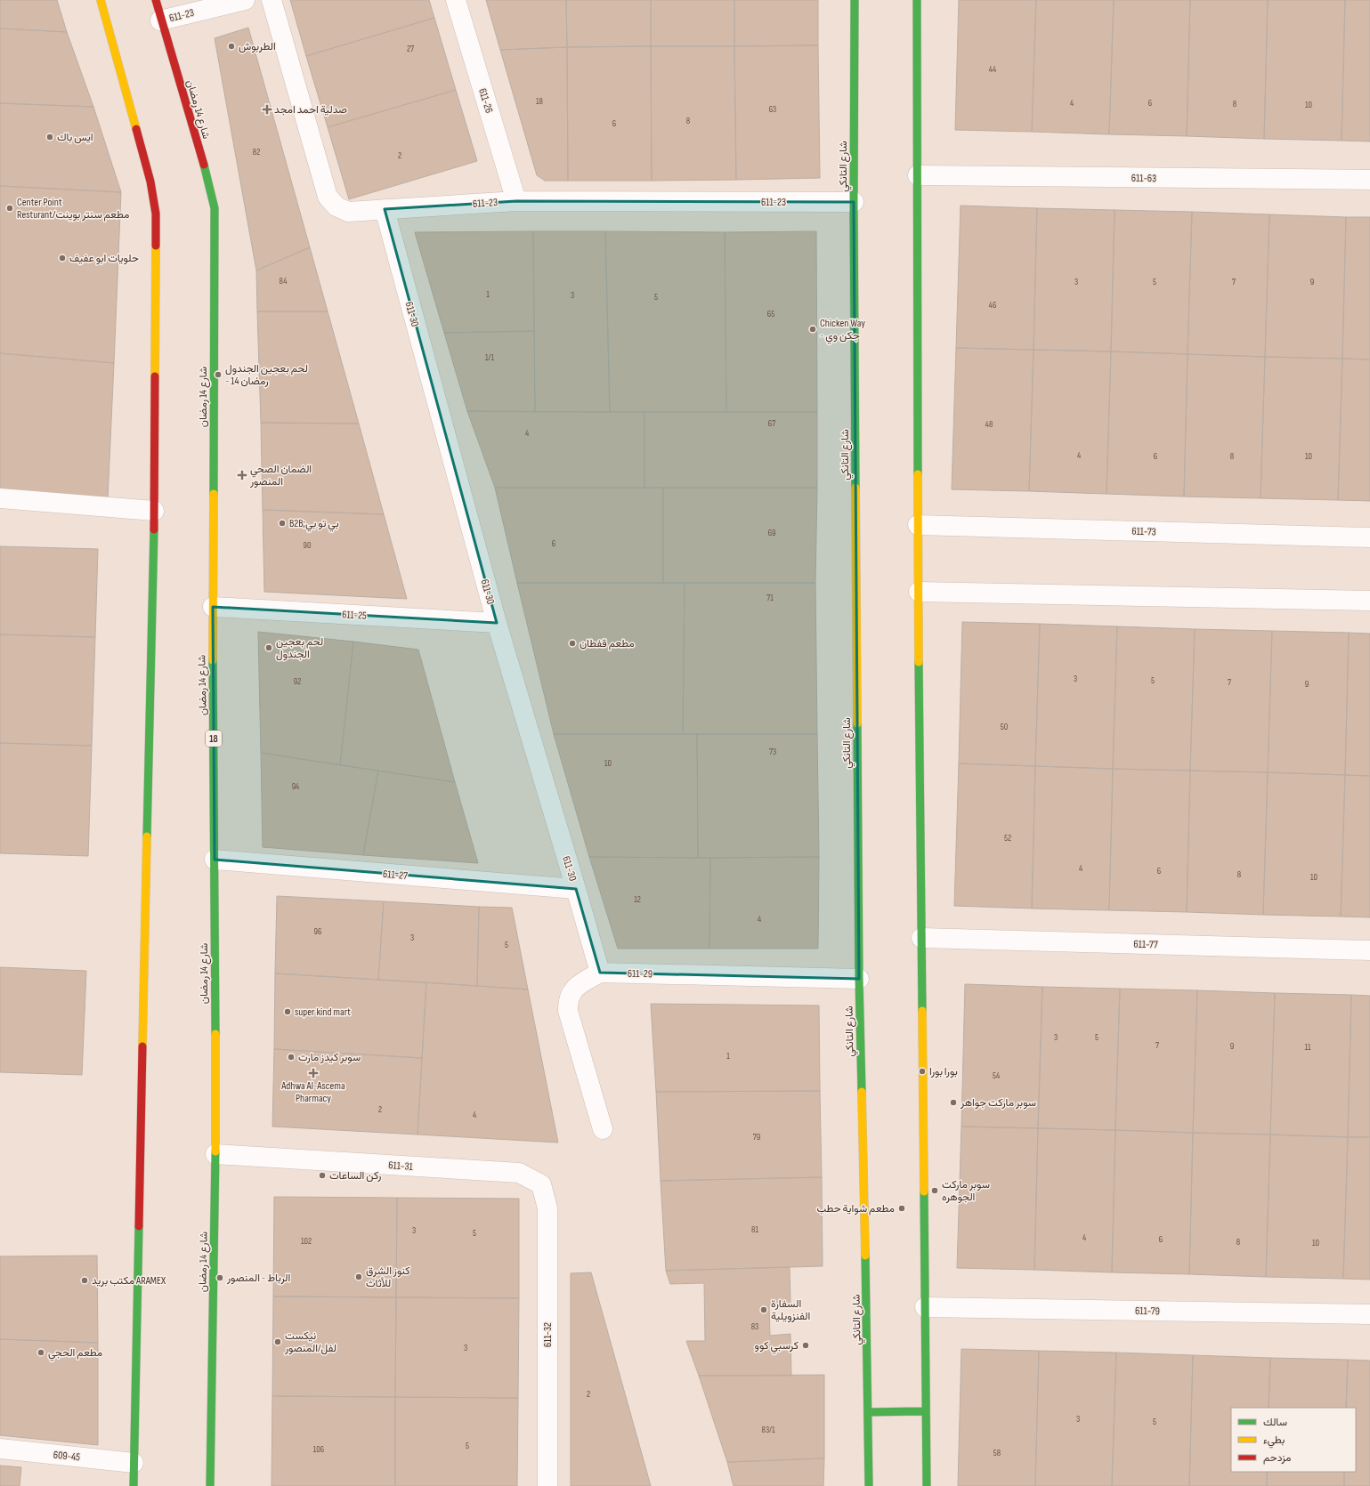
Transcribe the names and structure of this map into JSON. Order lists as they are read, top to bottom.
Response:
{
  "streets": {
    "street": [
      "611-23",
      "611-26",
      "شارع 14 رمضان",
      "شارع التانكي",
      "611-63",
      "611-30",
      "611-73",
      "611-25",
      "18",
      "611-27",
      "611-77",
      "611-29",
      "611-31",
      "611-79",
      "611-32",
      "609-45"
    ]
  },
  "crossings": [
    ["611-23", "611-26"],
    ["611-23", "شارع 14 رمضان"],
    ["611-23", "شارع التانكي"],
    ["611-23", "611-30"],
    ["شارع 14 رمضان", "611-25"],
    ["شارع 14 رمضان", "611-27"],
    ["شارع 14 رمضان", "611-31"],
    ["شارع التانكي", "611-29"],
    ["611-30", "611-25"],
    ["611-30", "611-27"],
    ["611-30", "611-29"],
    ["611-31", "611-32"]
  ],
  "places": {
    "other": [
      "الطربوش",
      "ايس باك",
      "Center Point Resturant/مطعم سنتر بوينت",
      "حلويات ابو عفيف",
      "Chicken Way - جكن وي",
      "لحم بعجين الجندول - 14 رمضان",
      "B2B;بي تو بي",
      "مطعم قفطان",
      "لحم بعجين الجندول",
      "super kind mart",
      "سوبر كيدز مارت",
      "بورا بورا",
      "سوبر ماركت جواهر",
      "ركن الساعات",
      "سوبر ماركت الجوهره",
      "مطعم شواية حطب",
      "كنوز الشرق للأثاث",
      "الرباط - المنصور",
      "مكتب بريد ARAMEX",
      "السفارة الفنزويلية",
      "نيكست لفل/المنصور",
      "كرسبي كوو",
      "مطعم الحجي"
    ],
    "health": ["صدلية احمد امجد", "الضمان الصحي المنصور", "Adhwa Al-Ascema Pharmacy"]
  },
  "house_numbers": [
    "27",
    "44",
    "18",
    "4",
    "6",
    "8",
    "10",
    "63",
    "8",
    "6",
    "82",
    "2",
    "84",
    "3",
    "5",
    "7",
    "9",
    "1",
    "3",
    "5",
    "46",
    "65",
    "1/1",
    "67",
    "48",
    "4",
    "4",
    "6",
    "8",
    "10",
    "69",
    "6",
    "90",
    "71",
    "3",
    "5",
    "92",
    "7",
    "9",
    "50",
    "73",
    "10",
    "94",
    "52",
    "4",
    "6",
    "8",
    "10",
    "12",
    "4",
    "96",
    "3",
    "5",
    "3",
    "5",
    "7",
    "9",
    "11",
    "1",
    "54",
    "2",
    "4",
    "79",
    "81",
    "3",
    "5",
    "4",
    "6",
    "102",
    "8",
    "10",
    "83",
    "3",
    "2",
    "3",
    "5",
    "83/1",
    "5",
    "106",
    "58"
  ],
  "legend": ["سالك", "بطيء", "مزدحم"]
}
